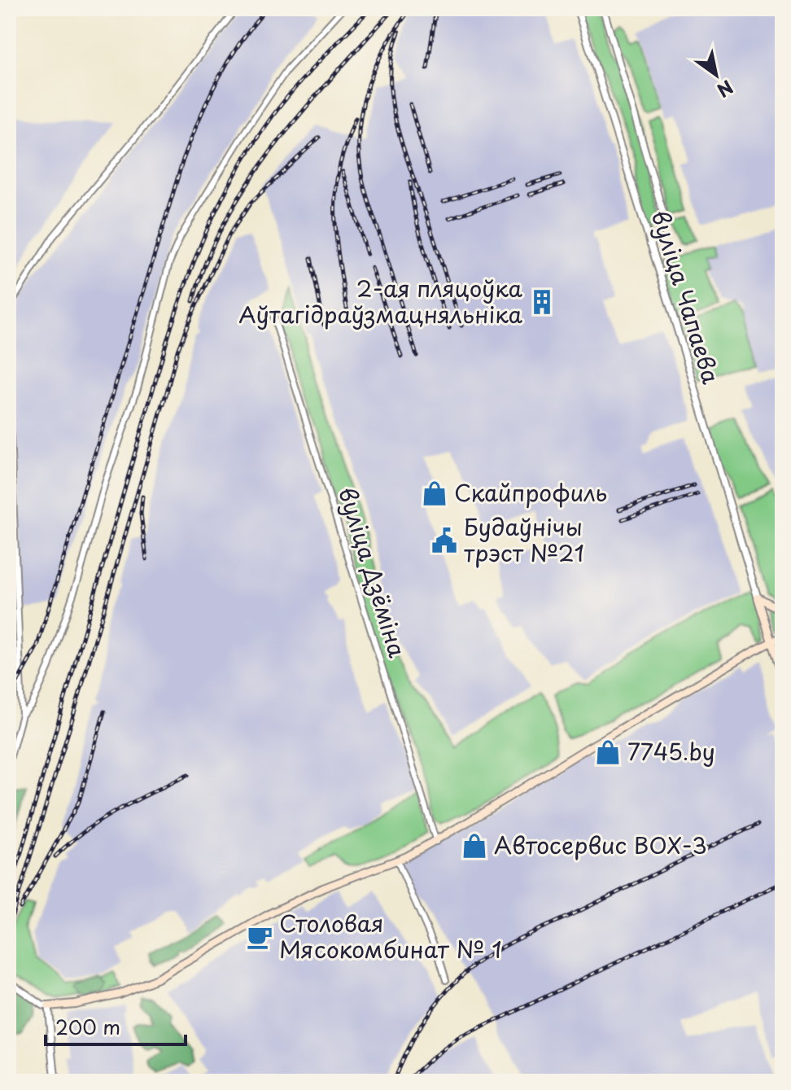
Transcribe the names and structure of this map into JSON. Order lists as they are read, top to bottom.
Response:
{
  "streets": {
    "main road": ["вуліца Чапаева"],
    "street": ["вуліца Дзёміна"]
  },
  "places": {
    "building": ["2-ая пляцоўка Аўтагідраўзмацняльніка"],
    "shop": ["Скайпрофиль", "7745.by", "Автосервис BOX-3"],
    "public building": ["Будаўнічы трэст №21"],
    "cafe": ["Столовая Мясокомбинат № 1"]
  },
  "scale_bar": "200 m",
  "north": "bottom right"
}
